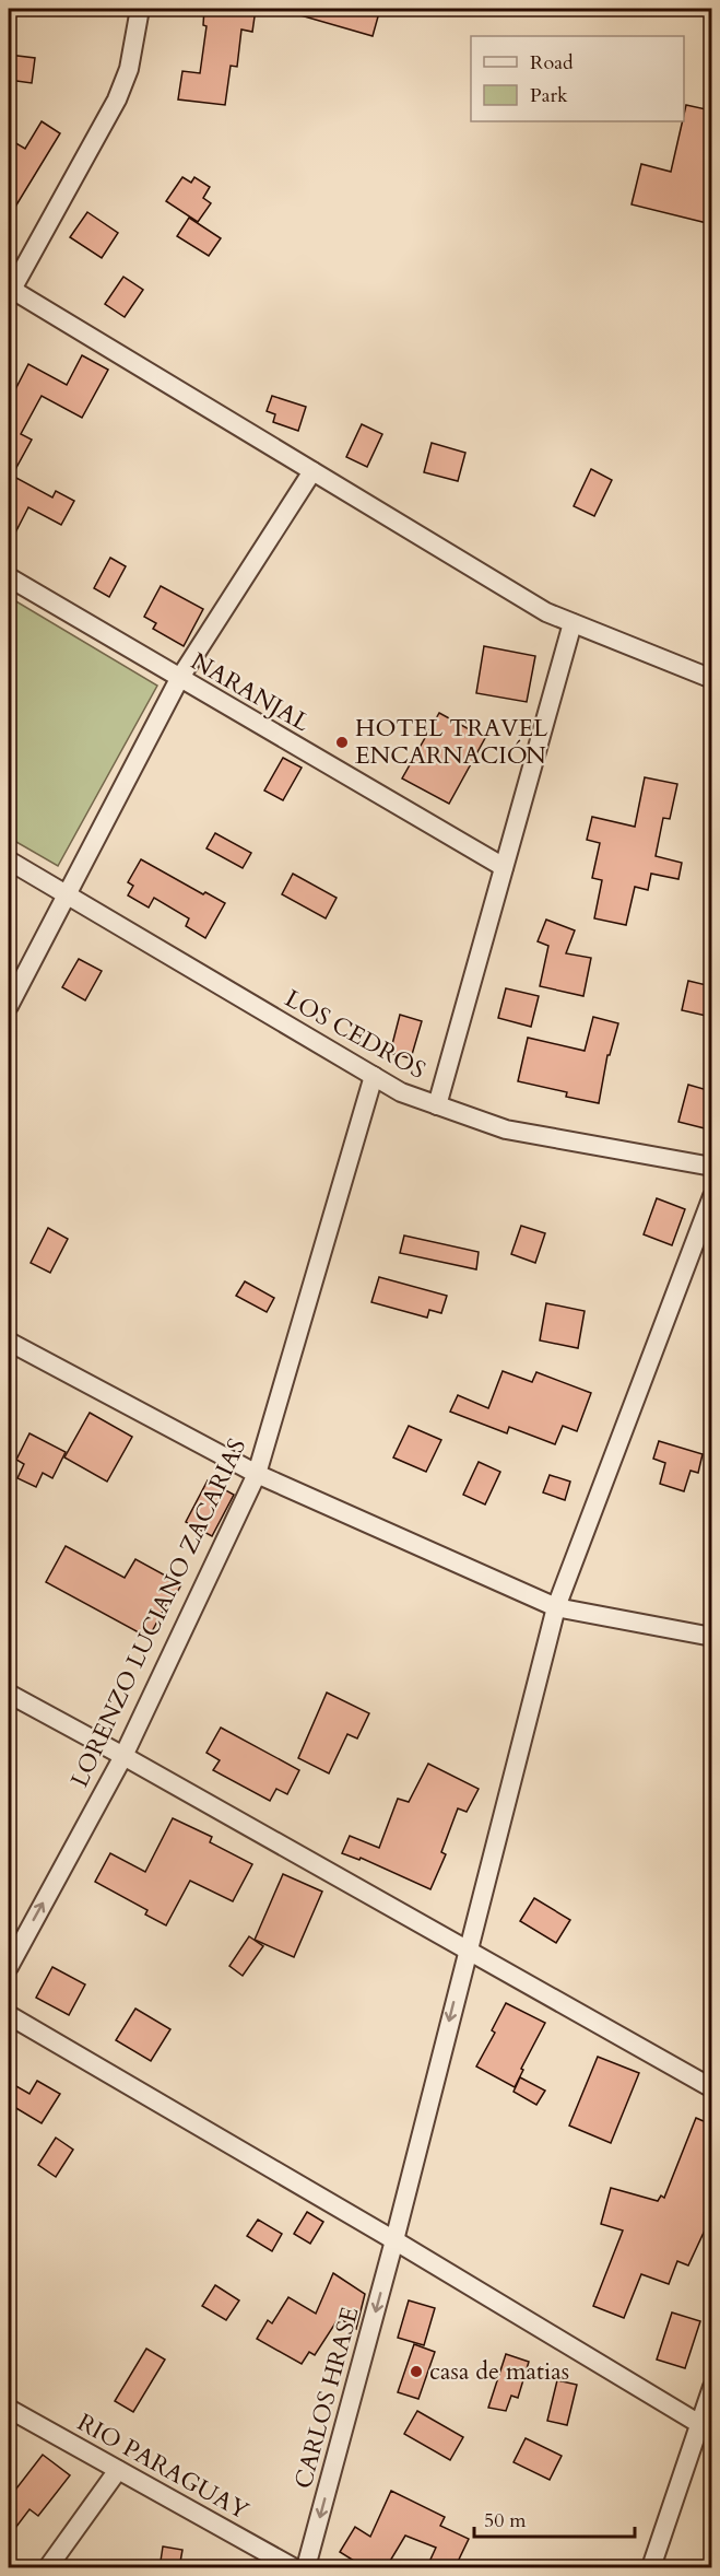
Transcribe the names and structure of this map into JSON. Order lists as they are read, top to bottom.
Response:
{
  "streets": {
    "street": [
      "NARANJAL",
      "LOS CEDROS",
      "LORENZO LUCIANO ZACARIAS",
      "CARLOS HRASE",
      "RIO PARAGUAY"
    ]
  },
  "crossings": [
    ["LOS CEDROS", "LORENZO LUCIANO ZACARIAS"]
  ],
  "one_way": ["CARLOS HRASE"],
  "places": ["HOTEL TRAVEL ENCARNACIÓN", "casa de matias"],
  "legend": ["Road", "Park"],
  "scale_bar": "50 m"
}
